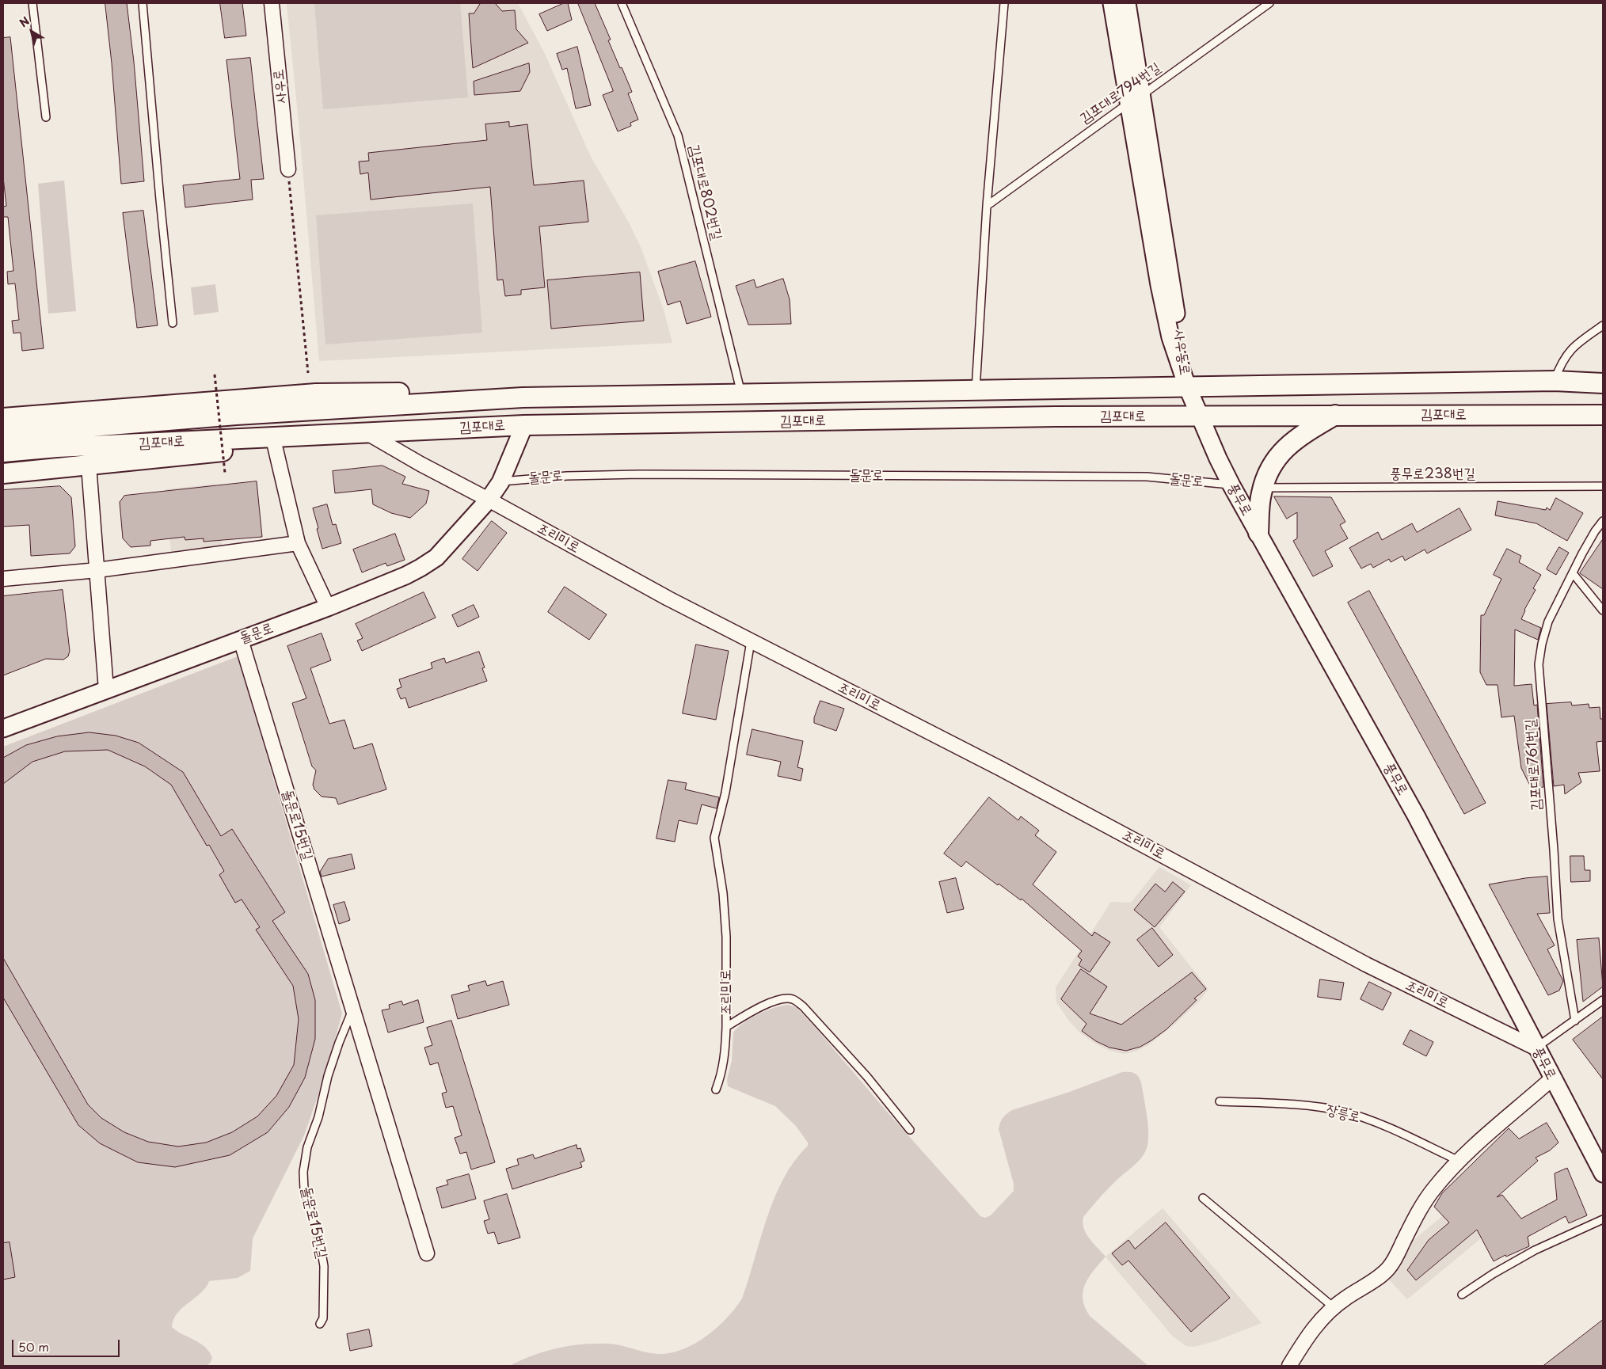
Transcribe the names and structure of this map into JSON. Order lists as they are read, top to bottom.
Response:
{
  "streets": {
    "main road": ["김포대로"],
    "street": [
      "사우로",
      "사우동로",
      "돌문로",
      "풍무로",
      "조리미로",
      "돌문로15번길"
    ],
    "lane": [
      "김포대로794번길",
      "김포대로802번길",
      "풍무로238번길",
      "김포대로761번길",
      "장릉로"
    ]
  },
  "crossings": [
    ["김포대로794번길", "사우동로"],
    ["김포대로802번길", "김포대로"],
    ["사우동로", "김포대로"],
    ["사우동로", "풍무로"],
    ["김포대로", "돌문로"],
    ["김포대로", "풍무로"],
    ["김포대로", "조리미로"],
    ["돌문로", "풍무로"],
    ["돌문로", "조리미로"],
    ["돌문로", "돌문로15번길"],
    ["풍무로", "조리미로"]
  ],
  "scale_bar": "50 m",
  "north": "top left"
}
